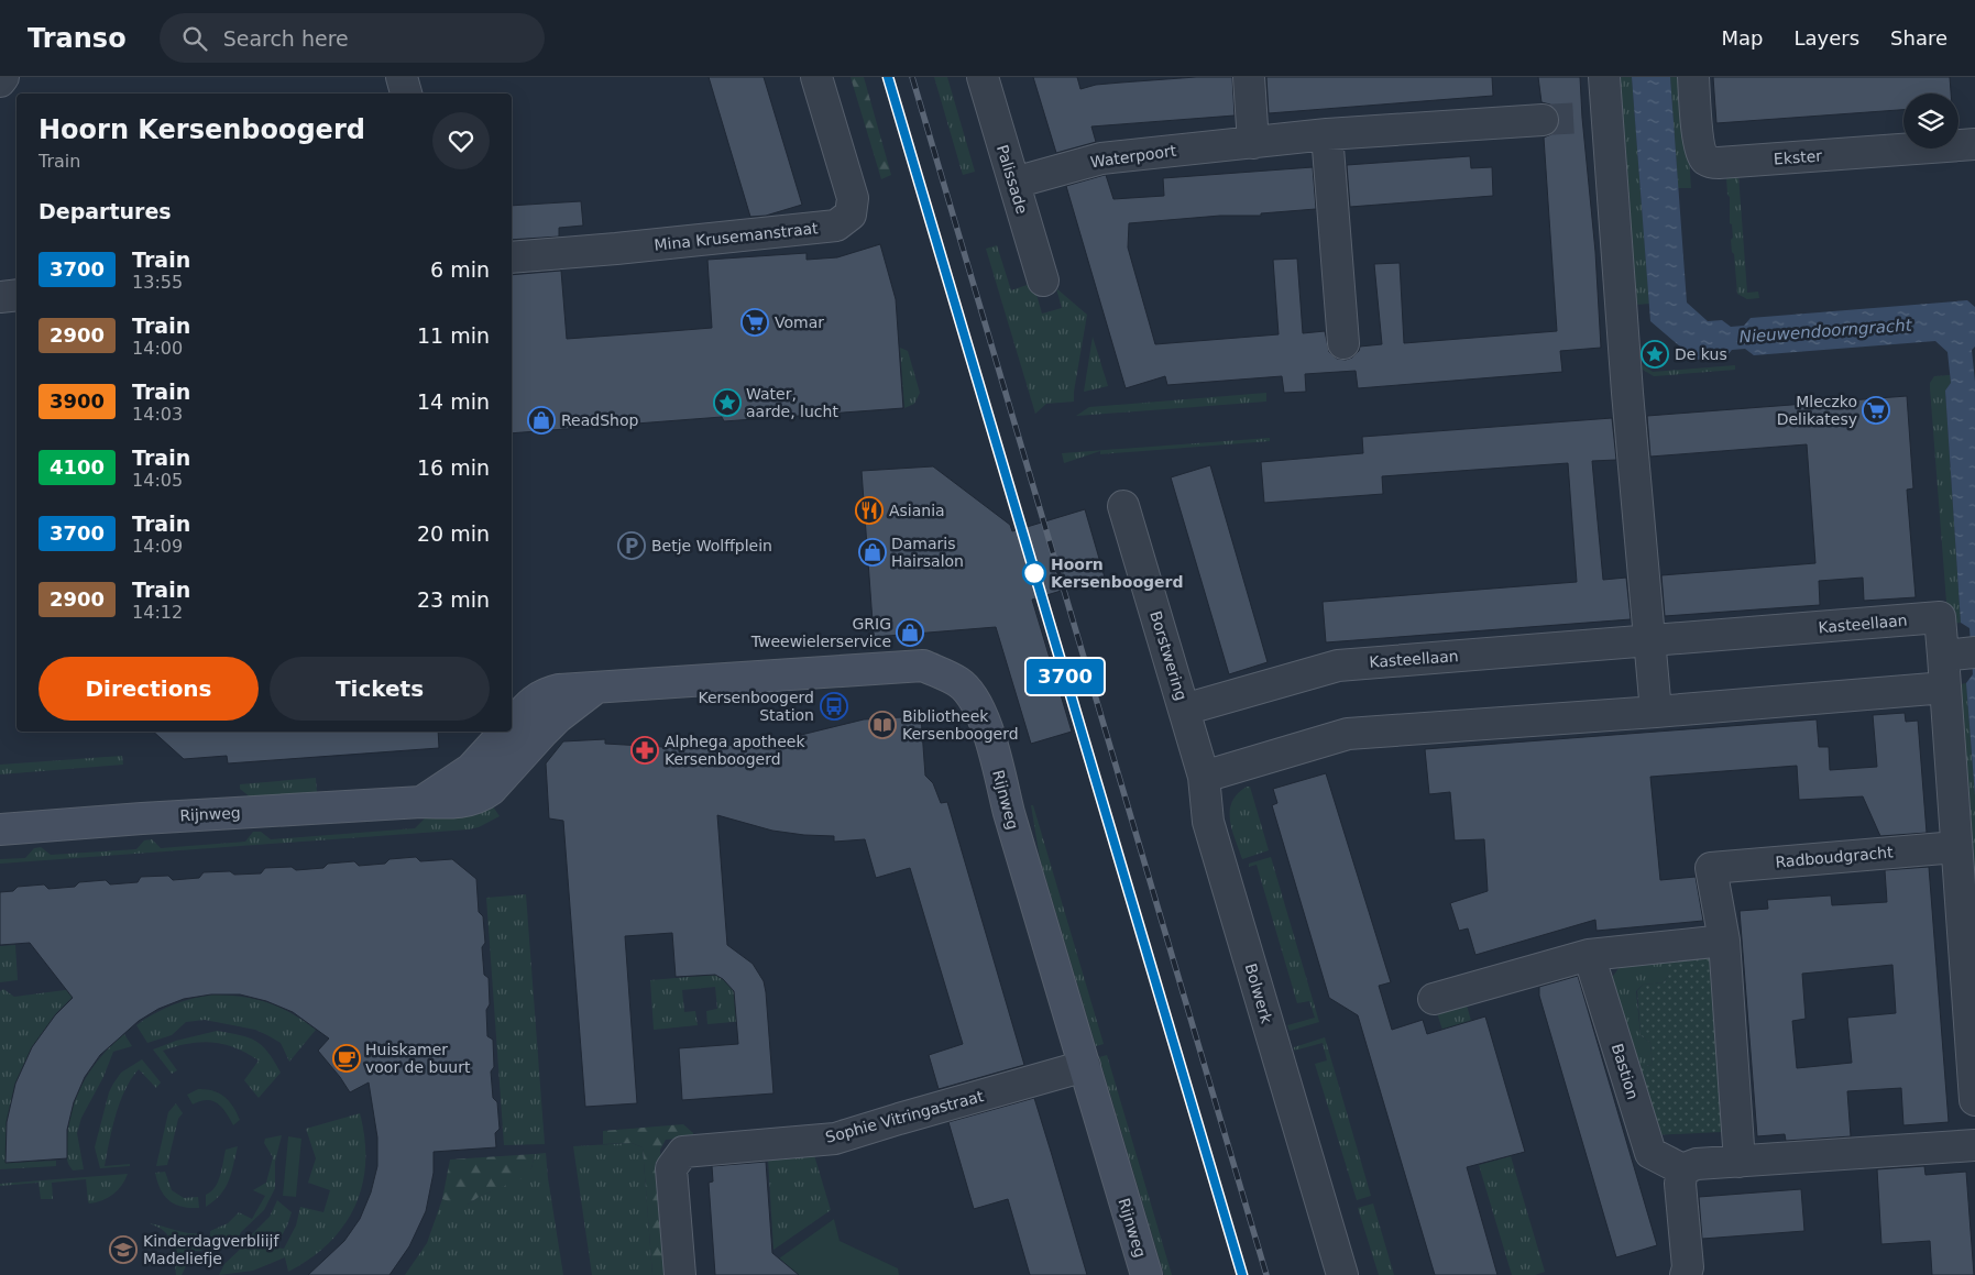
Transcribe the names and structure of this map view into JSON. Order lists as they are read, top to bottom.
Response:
{
  "streets": {
    "street": [
      "Waterpoort",
      "Ekster",
      "Palissade",
      "Mina Krusemanstraat",
      "Kasteellaan",
      "Borstwering",
      "Rijnweg",
      "Radboudgracht",
      "Bolwerk",
      "Bastion",
      "Sophie Vitringastraat"
    ]
  },
  "crossings": [
    ["Waterpoort", "Palissade"],
    ["Kasteellaan", "Borstwering"],
    ["Kasteellaan", "Bolwerk"],
    ["Borstwering", "Bolwerk"],
    ["Rijnweg", "Sophie Vitringastraat"]
  ],
  "water": ["Nieuwendoorngracht"],
  "places": {
    "supermarket": ["Vomar", "Mleczko Delikatesy"],
    "place": ["De kus", "Water, aarde, lucht"],
    "shop": ["ReadShop", "Damaris Hairsalon", "GRIG Tweewielerservice"],
    "restaurant": ["Asiania"],
    "parking": ["Betje Wolffplein"],
    "other": ["Hoorn Kersenboogerd"],
    "bus stop": ["Kersenboogerd Station"],
    "library": ["Bibliotheek Kersenboogerd"],
    "pharmacy": ["Alphega apotheek Kersenboogerd"],
    "cafe": ["Huiskamer voor de buurt"],
    "school or university": ["Kinderdagverbliijf Madeliefje"]
  },
  "page": {
    "header": "Transo",
    "search": "Search here",
    "nav": ["Map", "Layers", "Share"],
    "on_map": "3700",
    "heading": [
      ["Hoorn Kersenboogerd", "Train"],
      "Departures"
    ],
    "list": [
      {
        "mark": "3700",
        "name": "Train",
        "note": "13:55",
        "value": "6 min"
      },
      {
        "mark": "2900",
        "name": "Train",
        "note": "14:00",
        "value": "11 min"
      },
      {
        "mark": "3900",
        "name": "Train",
        "note": "14:03",
        "value": "14 min"
      },
      {
        "mark": "4100",
        "name": "Train",
        "note": "14:05",
        "value": "16 min"
      },
      {
        "mark": "3700",
        "name": "Train",
        "note": "14:09",
        "value": "20 min"
      },
      {
        "mark": "2900",
        "name": "Train",
        "note": "14:12",
        "value": "23 min"
      }
    ],
    "buttons": ["Directions", "Tickets"]
  }
}
